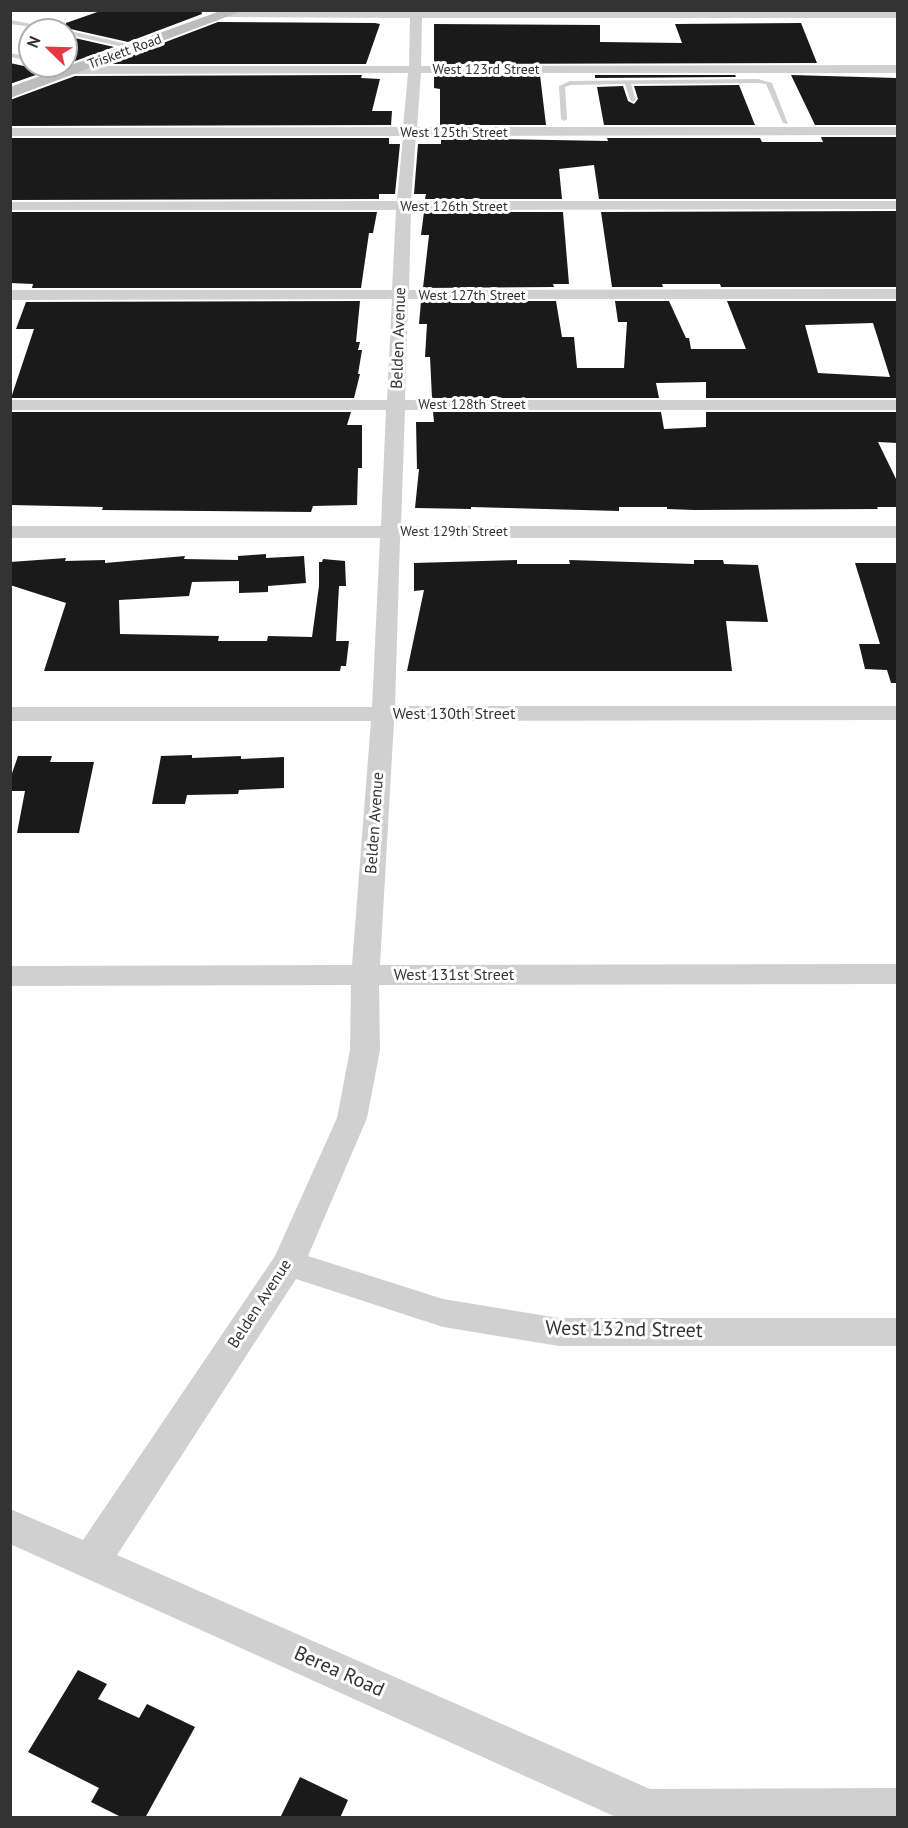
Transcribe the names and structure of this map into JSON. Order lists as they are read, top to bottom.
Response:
{
  "streets": {
    "street": [
      "Triskett Road",
      "West 123rd Street",
      "West 125th Street",
      "West 126th Street",
      "West 127th Street",
      "Belden Avenue",
      "West 128th Street",
      "West 129th Street",
      "West 130th Street",
      "West 131st Street",
      "West 132nd Street",
      "Berea Road"
    ]
  },
  "crossings": [
    ["West 123rd Street", "Belden Avenue"],
    ["West 125th Street", "Belden Avenue"],
    ["West 126th Street", "Belden Avenue"],
    ["West 127th Street", "Belden Avenue"],
    ["Belden Avenue", "West 128th Street"],
    ["Belden Avenue", "West 129th Street"],
    ["Belden Avenue", "West 130th Street"],
    ["Belden Avenue", "West 131st Street"],
    ["Belden Avenue", "West 132nd Street"],
    ["Belden Avenue", "Berea Road"]
  ],
  "north": "top left"
}
